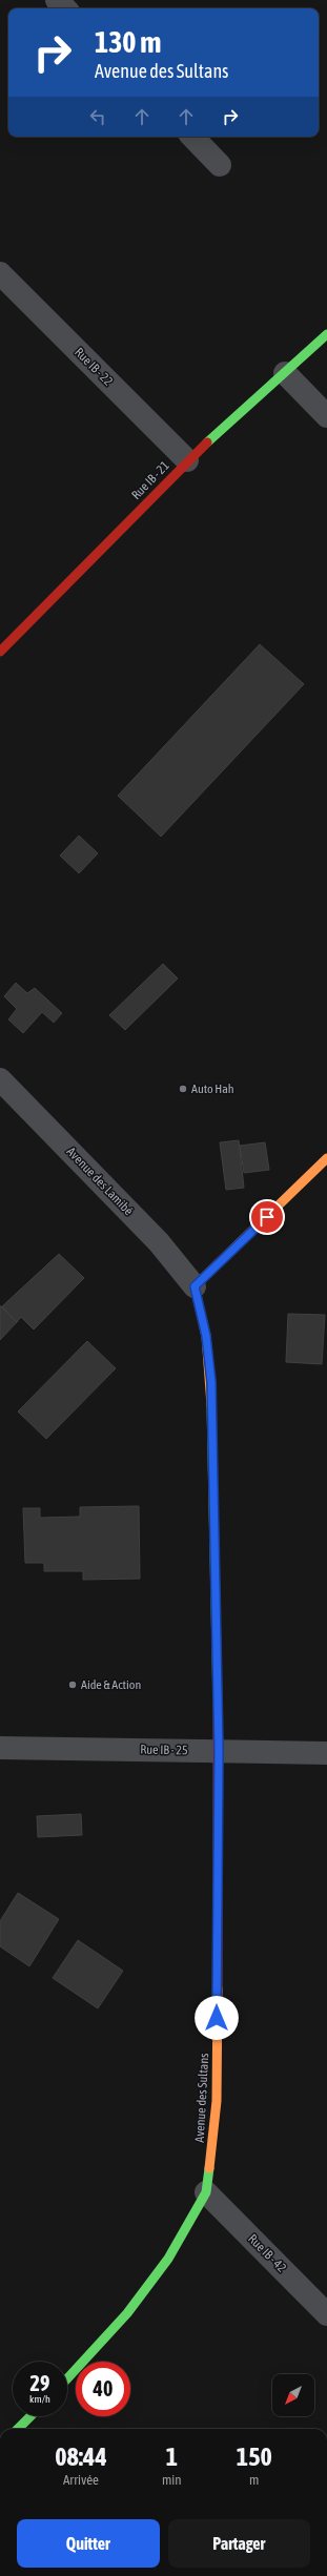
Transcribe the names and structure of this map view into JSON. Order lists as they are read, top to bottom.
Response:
{
  "streets": {
    "street": [
      "Rue IB - 22",
      "Rue IB - 21",
      "Avenue des Lamibé",
      "Rue IB - 25",
      "Avenue des Sultans",
      "Rue IB - 42"
    ]
  },
  "crossings": [
    ["Rue IB - 22", "Rue IB - 21"],
    ["Avenue des Lamibé", "Avenue des Sultans"],
    ["Rue IB - 25", "Avenue des Sultans"],
    ["Avenue des Sultans", "Rue IB - 42"]
  ],
  "places": ["Auto Hah", "Aide & Action"],
  "north": "bottom left",
  "page": {
    "turn": ["130 m", "Avenue des Sultans"],
    "speed": "29 km/h",
    "limit": "40",
    "eta": [
      "08:44",
      "Arrivée",
      "1",
      "min",
      "150",
      "m"
    ],
    "buttons": ["Quitter", "Partager"]
  }
}
